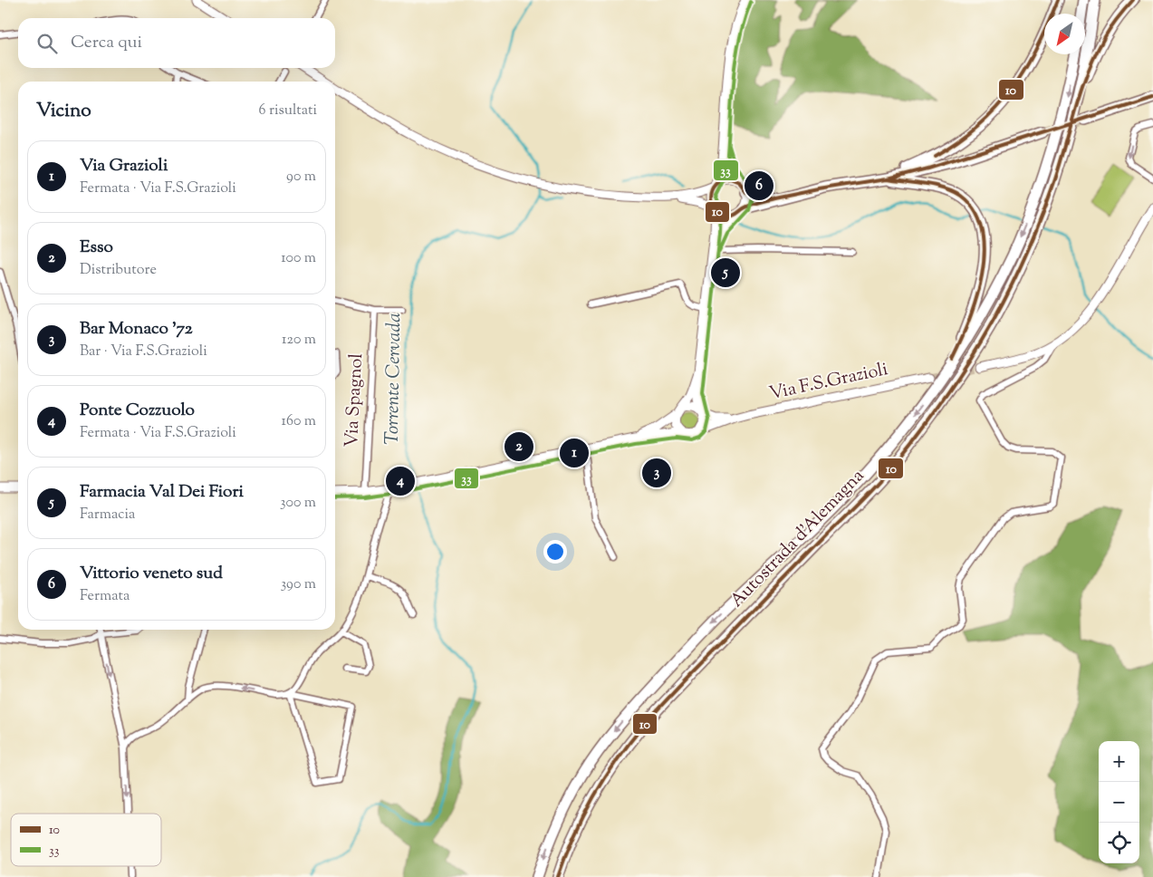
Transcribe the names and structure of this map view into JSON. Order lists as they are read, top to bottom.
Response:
{
  "streets": {
    "highway": ["Autostrada d'Alemagna"],
    "main road": ["Via F.S.Grazioli"],
    "street": ["Via Spagnol"]
  },
  "water": ["Torrente Cervada"],
  "lines": ["transit line 10", "transit line 33"],
  "legend": ["10", "33"],
  "north": "bottom left",
  "page": {
    "search": "Cerca qui",
    "heading": ["Vicino", "6 risultati"],
    "list": [
      {
        "mark": "1",
        "name": "Via Grazioli",
        "note": "Fermata · Via F.S.Grazioli",
        "value": "90 m"
      },
      {
        "mark": "2",
        "name": "Esso",
        "note": "Distributore",
        "value": "100 m"
      },
      {
        "mark": "3",
        "name": "Bar Monaco '72",
        "note": "Bar · Via F.S.Grazioli",
        "value": "120 m"
      },
      {
        "mark": "4",
        "name": "Ponte Cozzuolo",
        "note": "Fermata · Via F.S.Grazioli",
        "value": "160 m"
      },
      {
        "mark": "5",
        "name": "Farmacia Val Dei Fiori",
        "note": "Farmacia",
        "value": "300 m"
      },
      {
        "mark": "6",
        "name": "Vittorio veneto sud",
        "note": "Fermata",
        "value": "390 m"
      }
    ],
    "pins": [
      "6",
      "5",
      "2",
      "1",
      "3",
      "4"
    ],
    "map_buttons": ["+", "−"]
  }
}
